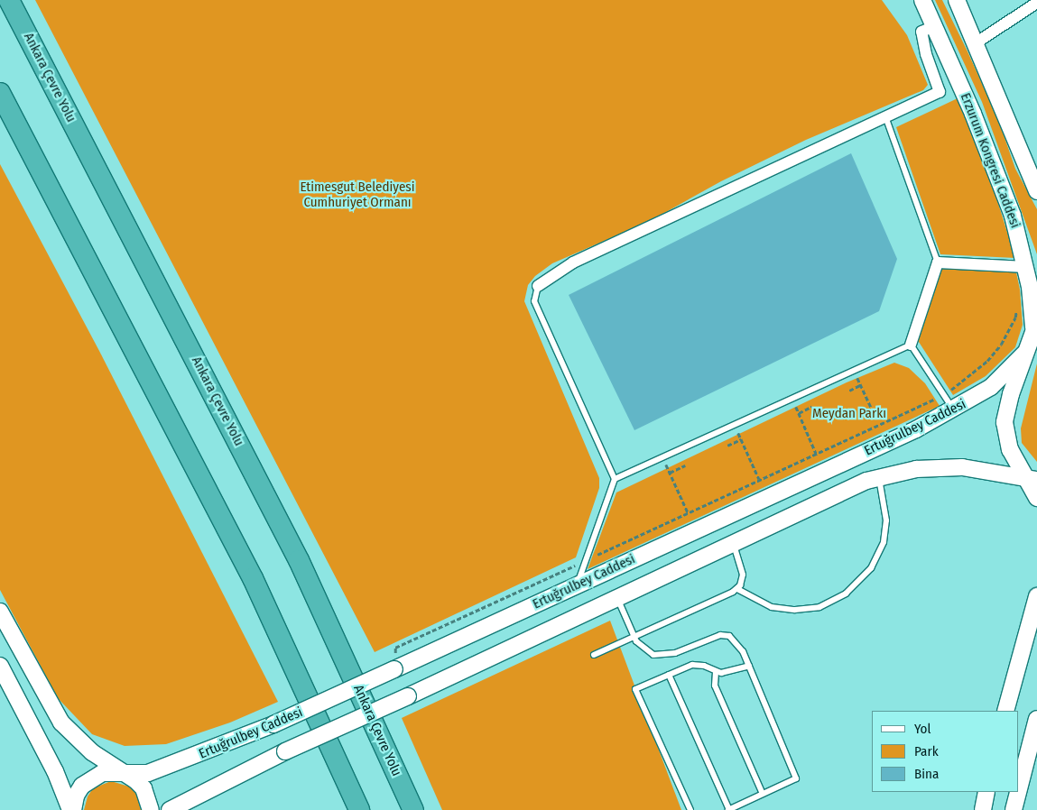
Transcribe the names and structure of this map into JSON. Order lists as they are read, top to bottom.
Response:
{
  "streets": {
    "highway": ["Ankara Çevre Yolu"],
    "main road": ["Erzurum Kongresi Caddesi", "Ertuğrulbey Caddesi"]
  },
  "parks": ["Etimesgut Belediyesi Cumhuriyet Ormanı", "Meydan Parkı"],
  "legend": ["Yol", "Park", "Bina"]
}
